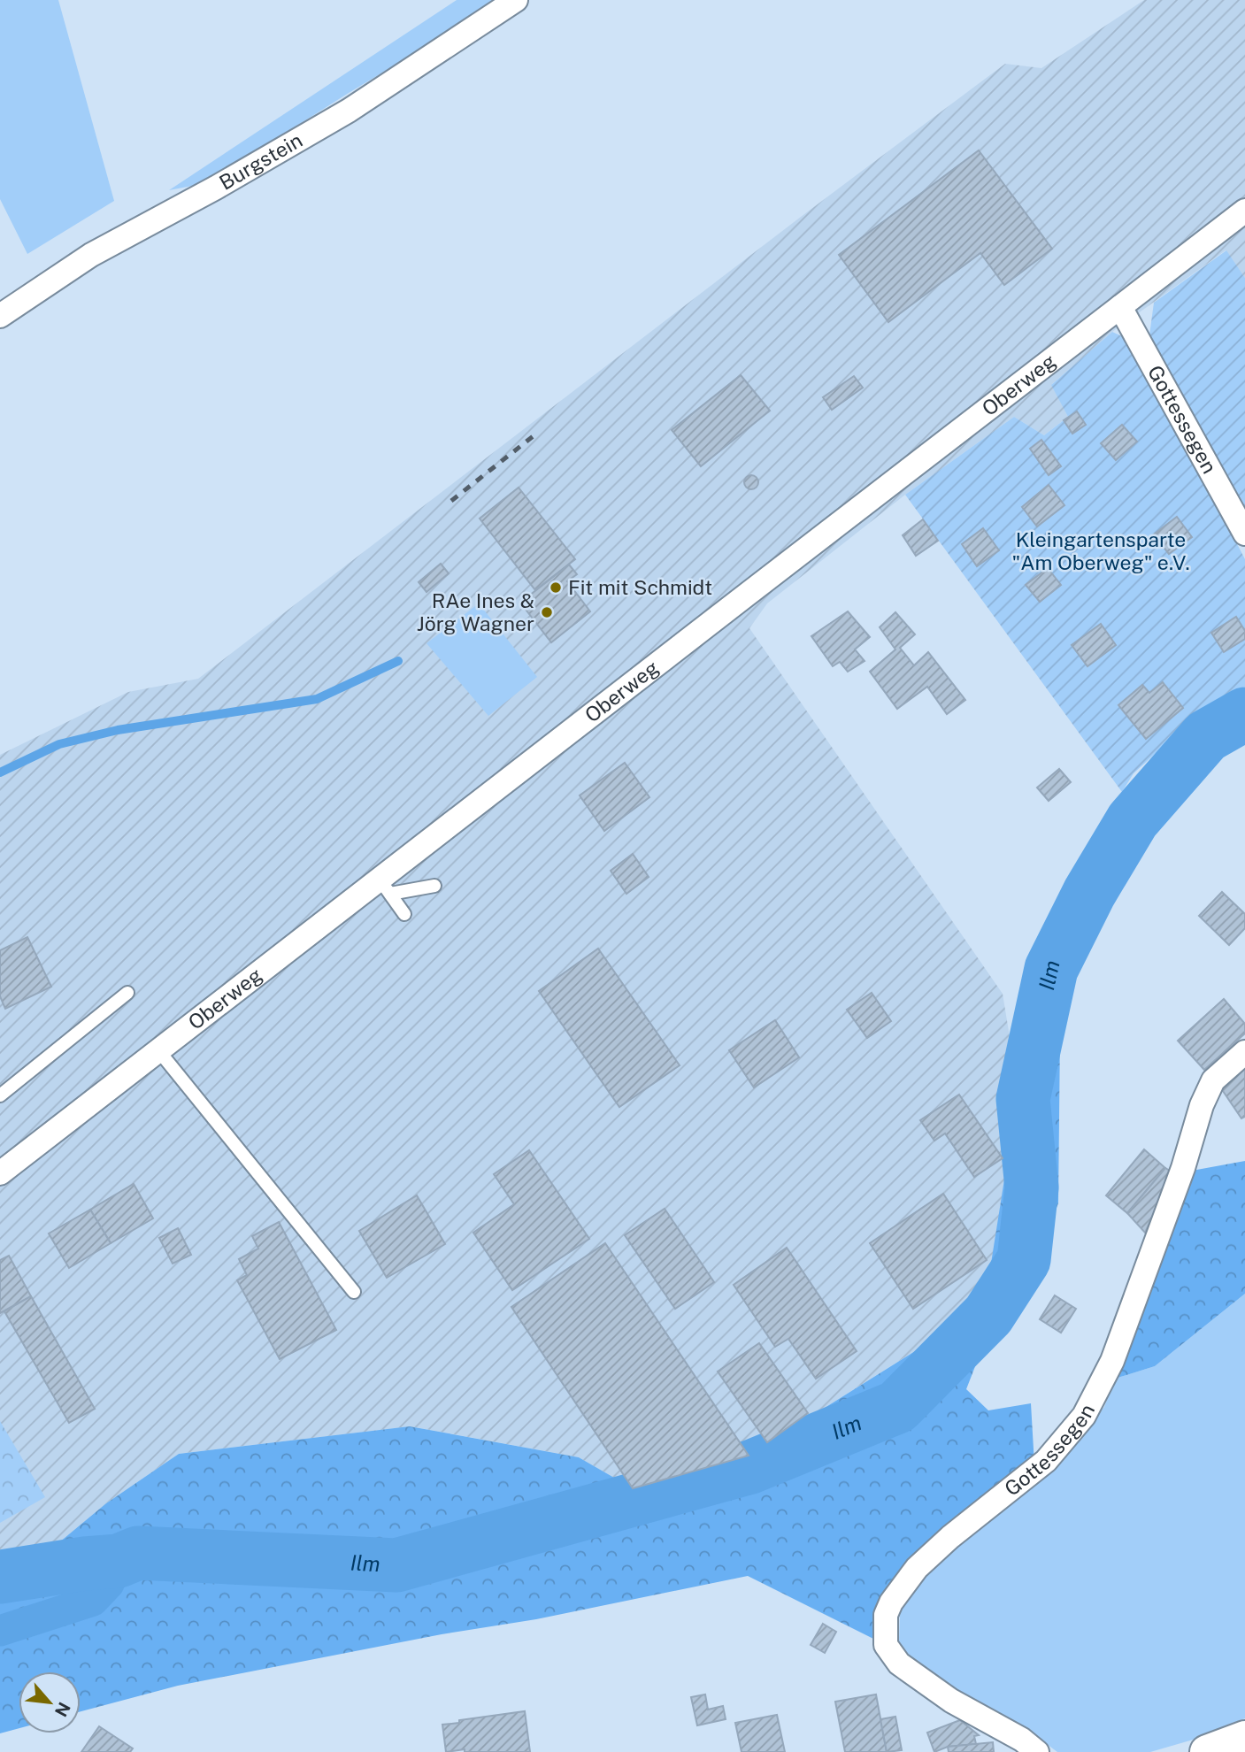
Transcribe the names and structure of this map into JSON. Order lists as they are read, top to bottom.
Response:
{
  "streets": {
    "street": ["Burgstein", "Oberweg", "Gottessegen"]
  },
  "crossings": [
    ["Oberweg", "Gottessegen"]
  ],
  "water": ["Ilm"],
  "parks": ["Kleingartensparte \"Am Oberweg\" e.V."],
  "places": ["Fit mit Schmidt", "RAe Ines & Jörg Wagner"],
  "north": "bottom right"
}
